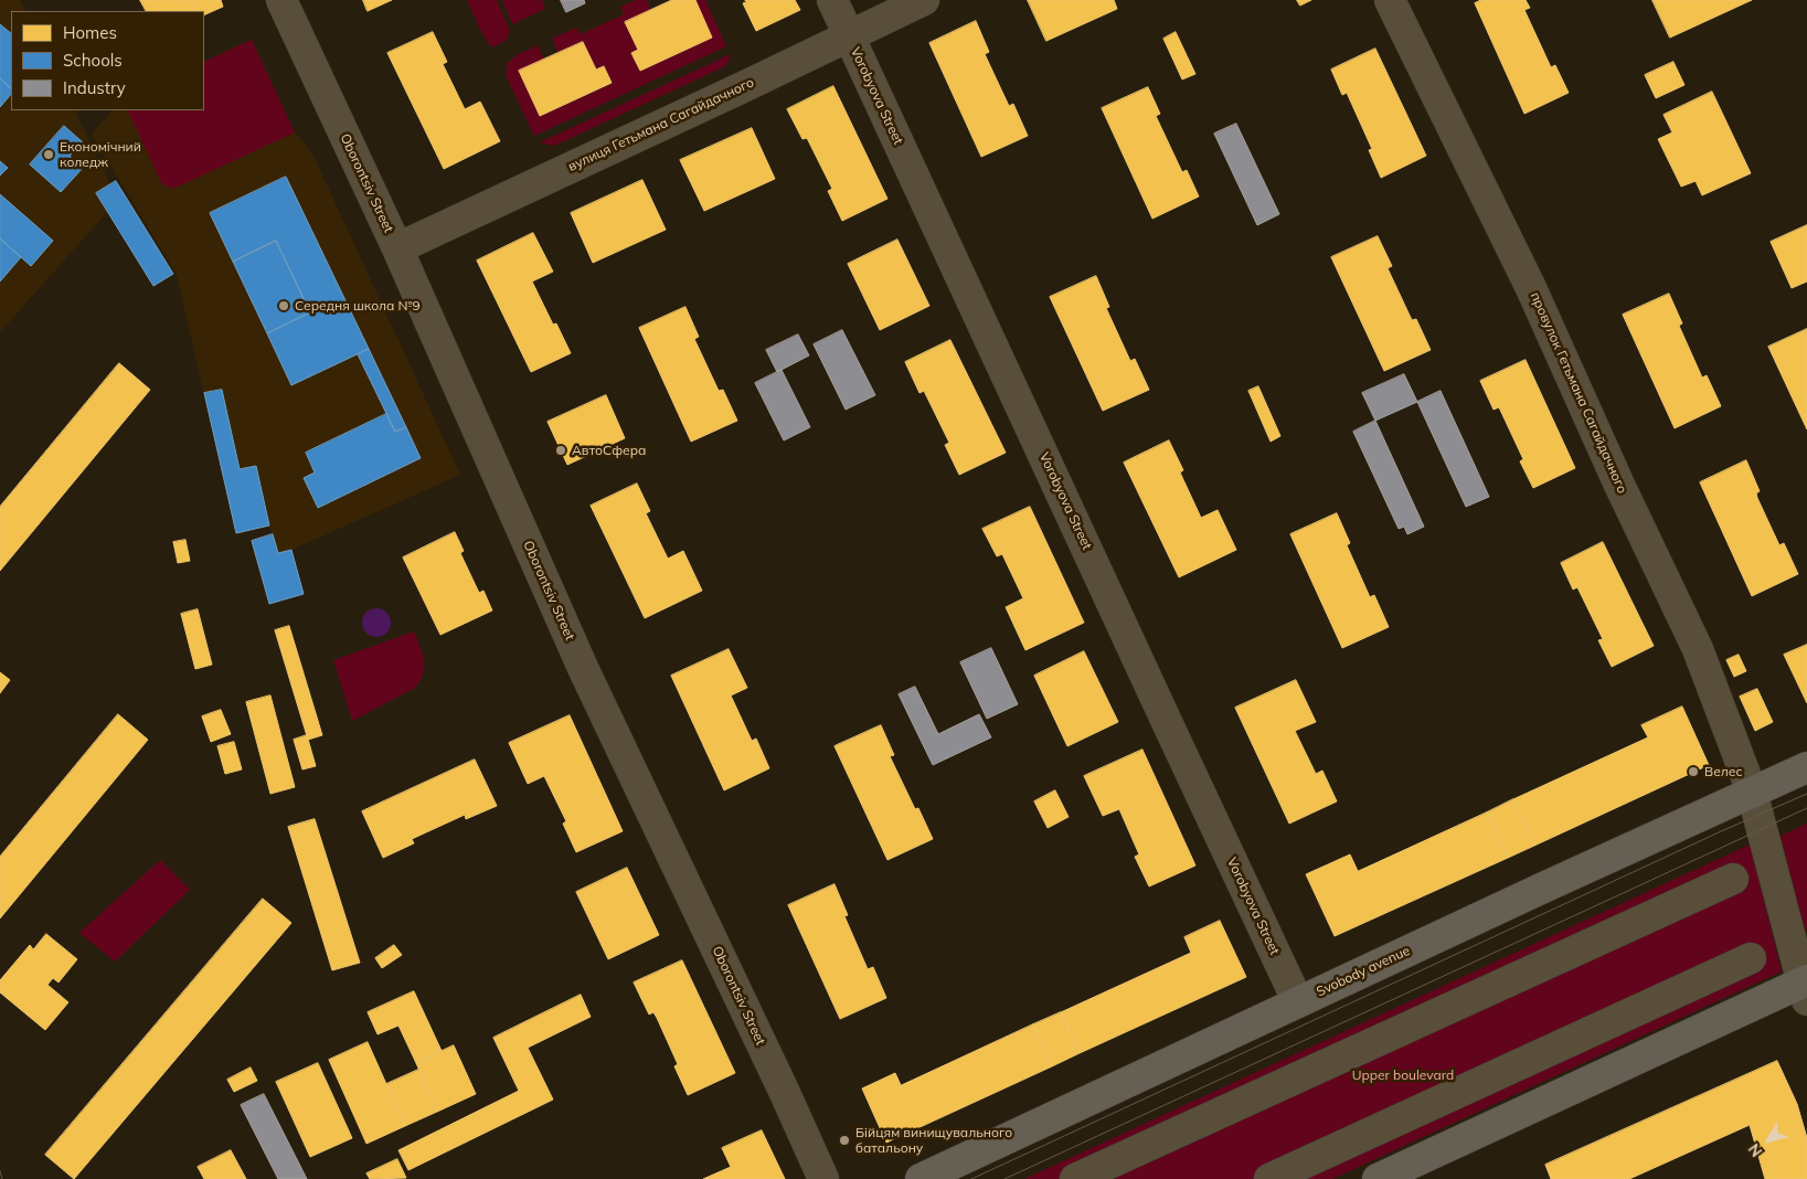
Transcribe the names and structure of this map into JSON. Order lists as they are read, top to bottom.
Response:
{
  "streets": {
    "main road": ["Svobody avenue"],
    "street": [
      "Vorobyova Street",
      "вулиця Гетьмана Сагайдачного",
      "Oborontsiv Street",
      "провулок Гетьмана Сагайдачного"
    ]
  },
  "crossings": [
    ["Vorobyova Street", "вулиця Гетьмана Сагайдачного"],
    ["Vorobyova Street", "Svobody avenue"],
    ["вулиця Гетьмана Сагайдачного", "Oborontsiv Street"],
    ["провулок Гетьмана Сагайдачного", "Svobody avenue"]
  ],
  "parks": ["Upper boulevard"],
  "places": [
    "Економічний коледж",
    "Середня школа №9",
    "АвтоСфера",
    "Велес",
    "Бійцям винищувального батальону"
  ],
  "legend": ["Homes", "Schools", "Industry"],
  "north": "bottom left"
}
